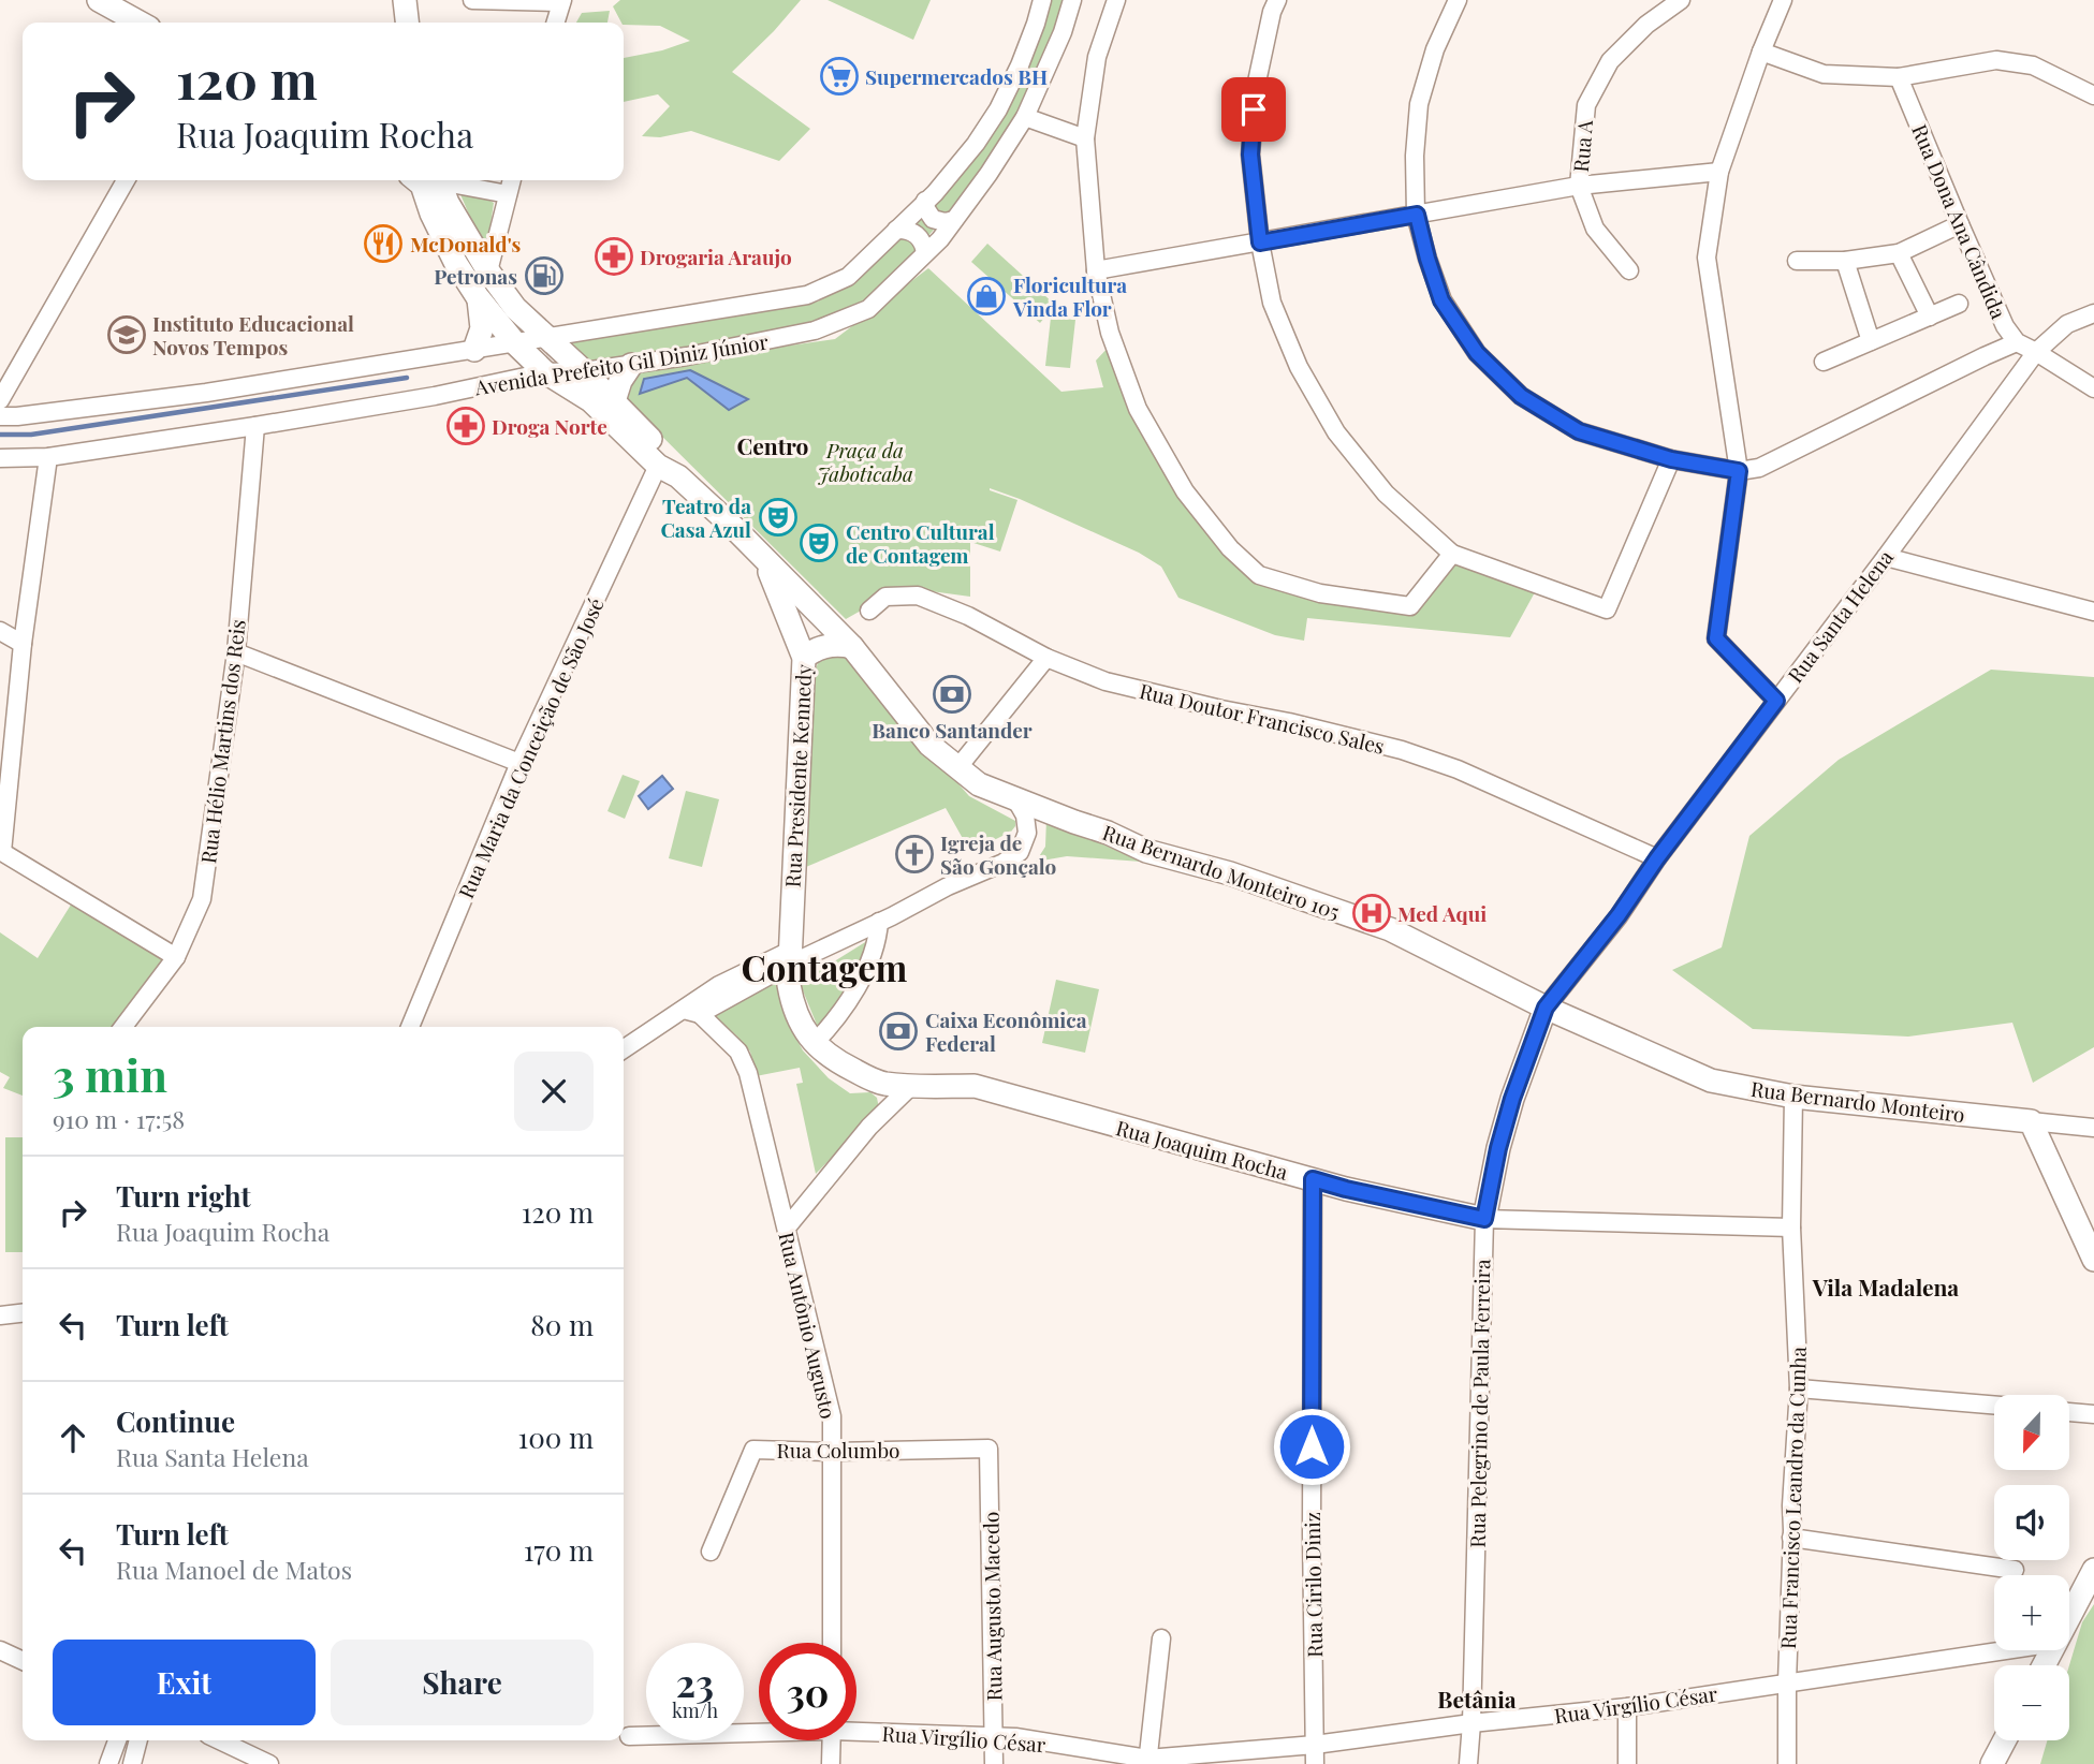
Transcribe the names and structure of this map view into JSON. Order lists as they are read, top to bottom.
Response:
{
  "streets": {
    "main road": [
      "Rua Presidente Kennedy",
      "Rua Bernardo Monteiro 105",
      "Rua Bernardo Monteiro",
      "Rua Joaquim Rocha",
      "Rua Pelegrino de Paula Ferreira"
    ],
    "street": [
      "Rua A",
      "Rua Dona Ana Cândida",
      "Avenida Prefeito Gil Diniz Júnior",
      "Rua Santa Helena",
      "Rua Doutor Francisco Sales",
      "Rua Hélio Martins dos Reis",
      "Rua Maria da Conceição de São José",
      "Rua Antônio Augusto",
      "Rua Columbo",
      "Rua Francisco Leandro da Cunha",
      "Rua Cirilo Diniz",
      "Rua Augusto Macedo",
      "Rua Virgílio César"
    ]
  },
  "crossings": [
    ["Rua Dona Ana Cândida", "Rua Santa Helena"],
    ["Avenida Prefeito Gil Diniz Júnior", "Rua Hélio Martins dos Reis"],
    ["Rua Santa Helena", "Rua Doutor Francisco Sales"],
    ["Rua Santa Helena", "Rua Bernardo Monteiro 105"],
    ["Rua Santa Helena", "Rua Bernardo Monteiro"],
    ["Rua Santa Helena", "Rua Pelegrino de Paula Ferreira"],
    ["Rua Maria da Conceição de São José", "Rua Bernardo Monteiro 105"],
    ["Rua Presidente Kennedy", "Rua Bernardo Monteiro 105"],
    ["Rua Presidente Kennedy", "Rua Joaquim Rocha"],
    ["Rua Bernardo Monteiro 105", "Rua Bernardo Monteiro"],
    ["Rua Bernardo Monteiro 105", "Rua Pelegrino de Paula Ferreira"],
    ["Rua Bernardo Monteiro", "Rua Pelegrino de Paula Ferreira"],
    ["Rua Bernardo Monteiro", "Rua Francisco Leandro da Cunha"],
    ["Rua Joaquim Rocha", "Rua Pelegrino de Paula Ferreira"],
    ["Rua Joaquim Rocha", "Rua Francisco Leandro da Cunha"],
    ["Rua Joaquim Rocha", "Rua Cirilo Diniz"],
    ["Rua Antônio Augusto", "Rua Columbo"],
    ["Rua Pelegrino de Paula Ferreira", "Rua Virgílio César"],
    ["Rua Columbo", "Rua Augusto Macedo"],
    ["Rua Francisco Leandro da Cunha", "Rua Virgílio César"],
    ["Rua Cirilo Diniz", "Rua Virgílio César"],
    ["Rua Augusto Macedo", "Rua Virgílio César"]
  ],
  "districts": [
    "Centro",
    "Contagem",
    "Vila Madalena",
    "Betânia"
  ],
  "parks": ["Praça da Jaboticaba"],
  "places": {
    "supermarket": ["Supermercados BH"],
    "restaurant": ["McDonald's"],
    "pharmacy": ["Drogaria Araujo", "Droga Norte"],
    "fuel station": ["Petronas"],
    "shop": ["Floricultura Vinda Flor"],
    "school or university": ["Instituto Educacional Novos Tempos"],
    "theatre": ["Teatro da Casa Azul", "Centro Cultural de Contagem"],
    "bank": ["Banco Santander", "Caixa Econômica Federal"],
    "church": ["Igreja de São Gonçalo"],
    "hospital": ["Med Aqui"]
  },
  "north": "bottom",
  "page": {
    "turn": ["120 m", "Rua Joaquim Rocha"],
    "heading": ["3 min", "910 m · 17:58"],
    "list": [
      {
        "name": "Turn right",
        "note": "Rua Joaquim Rocha",
        "value": "120 m"
      },
      {
        "name": "Turn left",
        "value": "80 m"
      },
      {
        "name": "Continue",
        "note": "Rua Santa Helena",
        "value": "100 m"
      },
      {
        "name": "Turn left",
        "note": "Rua Manoel de Matos",
        "value": "170 m"
      }
    ],
    "map_buttons": ["+", "−"],
    "buttons": ["Exit", "Share"],
    "speed": "23 km/h",
    "limit": "30"
  }
}
